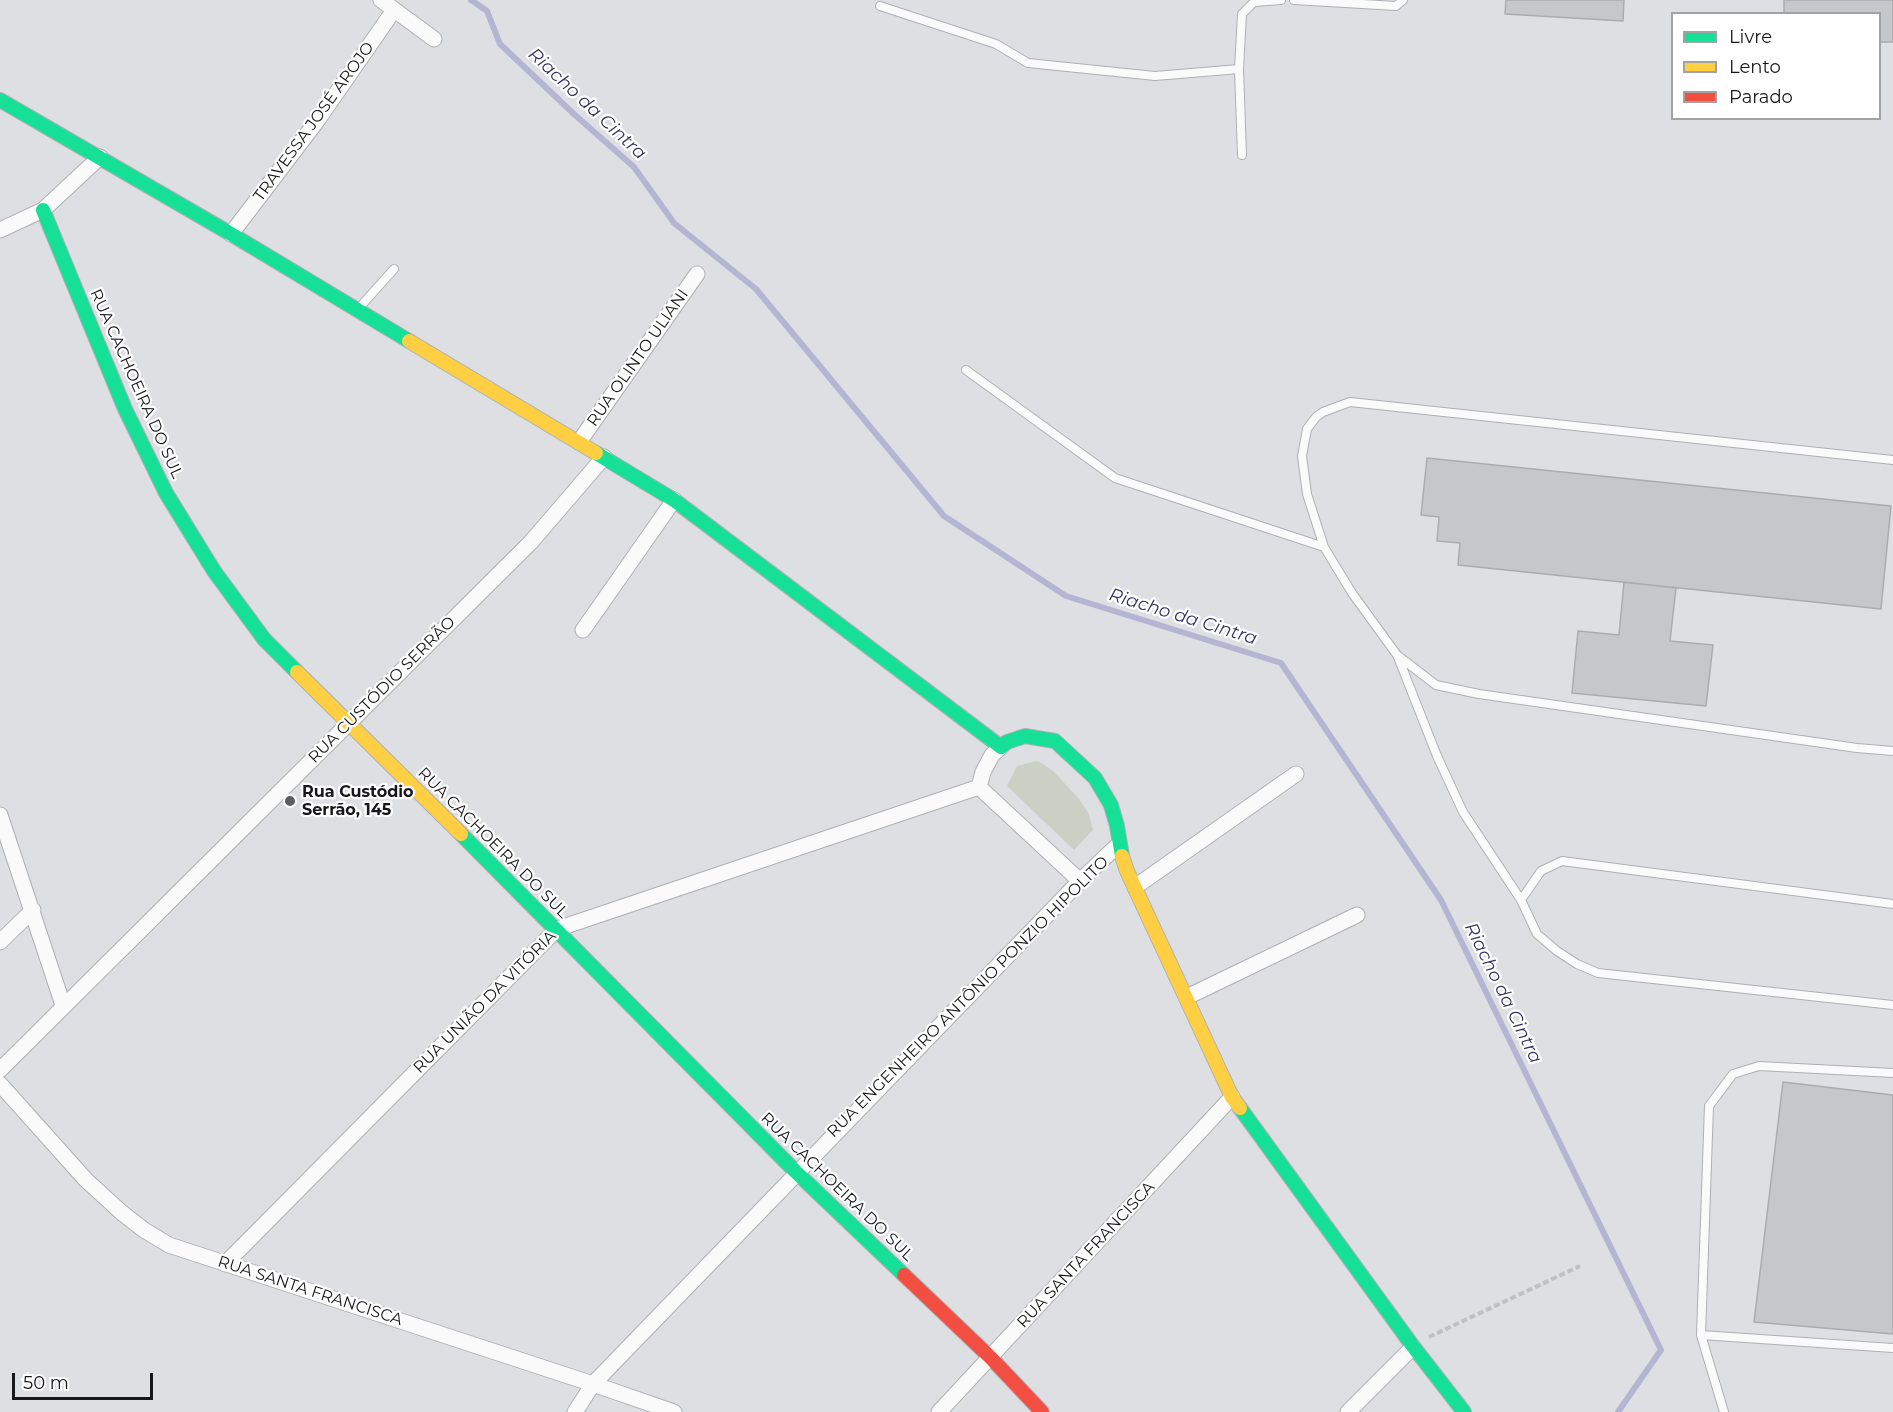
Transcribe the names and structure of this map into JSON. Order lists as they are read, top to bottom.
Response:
{
  "streets": {
    "street": [
      "TRAVESSA JOSÉ AROJO",
      "RUA OLINTO ULIANI",
      "RUA CACHOEIRA DO SUL",
      "RUA CUSTÓDIO SERRÃO",
      "RUA ENGENHEIRO ANTÔNIO PONZIO HIPOLITO",
      "RUA UNIÃO DA VITÓRIA",
      "RUA SANTA FRANCISCA"
    ]
  },
  "crossings": [
    ["RUA CACHOEIRA DO SUL", "RUA CUSTÓDIO SERRÃO"],
    ["RUA CACHOEIRA DO SUL", "RUA ENGENHEIRO ANTÔNIO PONZIO HIPOLITO"],
    ["RUA CACHOEIRA DO SUL", "RUA UNIÃO DA VITÓRIA"],
    ["RUA CACHOEIRA DO SUL", "RUA SANTA FRANCISCA"],
    ["RUA ENGENHEIRO ANTÔNIO PONZIO HIPOLITO", "RUA SANTA FRANCISCA"],
    ["RUA UNIÃO DA VITÓRIA", "RUA SANTA FRANCISCA"]
  ],
  "water": ["Riacho da Cintra"],
  "places": ["Rua Custódio Serrão, 145"],
  "legend": ["Livre", "Lento", "Parado"],
  "scale_bar": "50 m"
}
